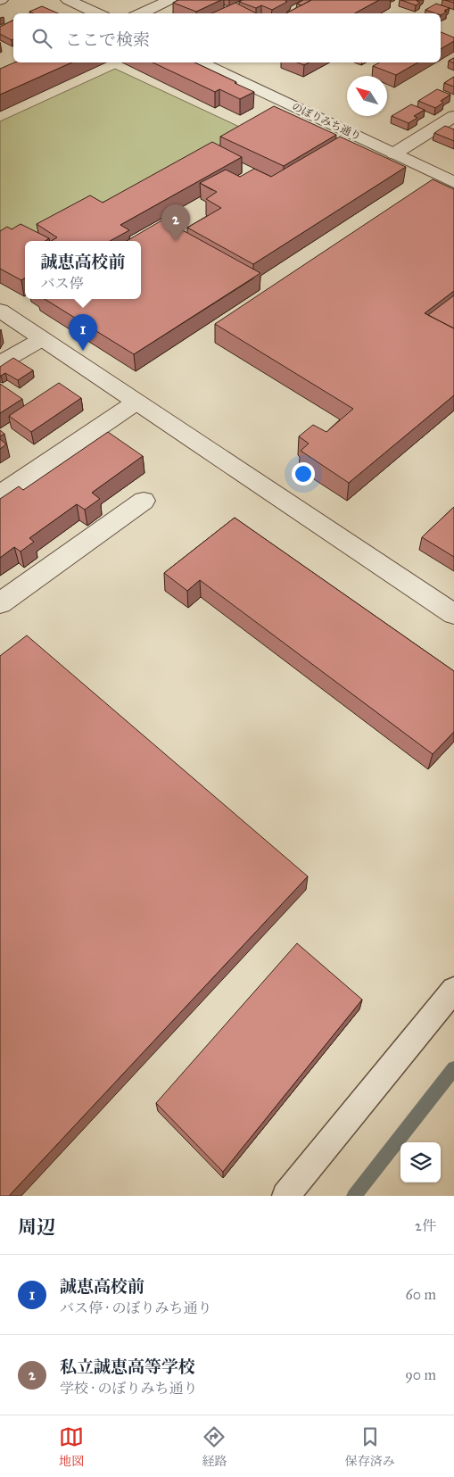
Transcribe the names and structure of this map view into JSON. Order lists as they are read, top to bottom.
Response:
{
  "streets": {
    "street": ["のぼりみち通り"]
  },
  "north": "top left",
  "page": {
    "search": "ここで検索",
    "pins": ["2", "1"],
    "popup": ["誠恵高校前", "バス停"],
    "heading": ["周辺", "2件"],
    "list": [
      {
        "mark": "1",
        "name": "誠恵高校前",
        "note": "バス停 · のぼりみち通り",
        "value": "60 m"
      },
      {
        "mark": "2",
        "name": "私立誠恵高等学校",
        "note": "学校 · のぼりみち通り",
        "value": "90 m"
      }
    ],
    "nav": ["地図", "経路", "保存済み"]
  }
}
